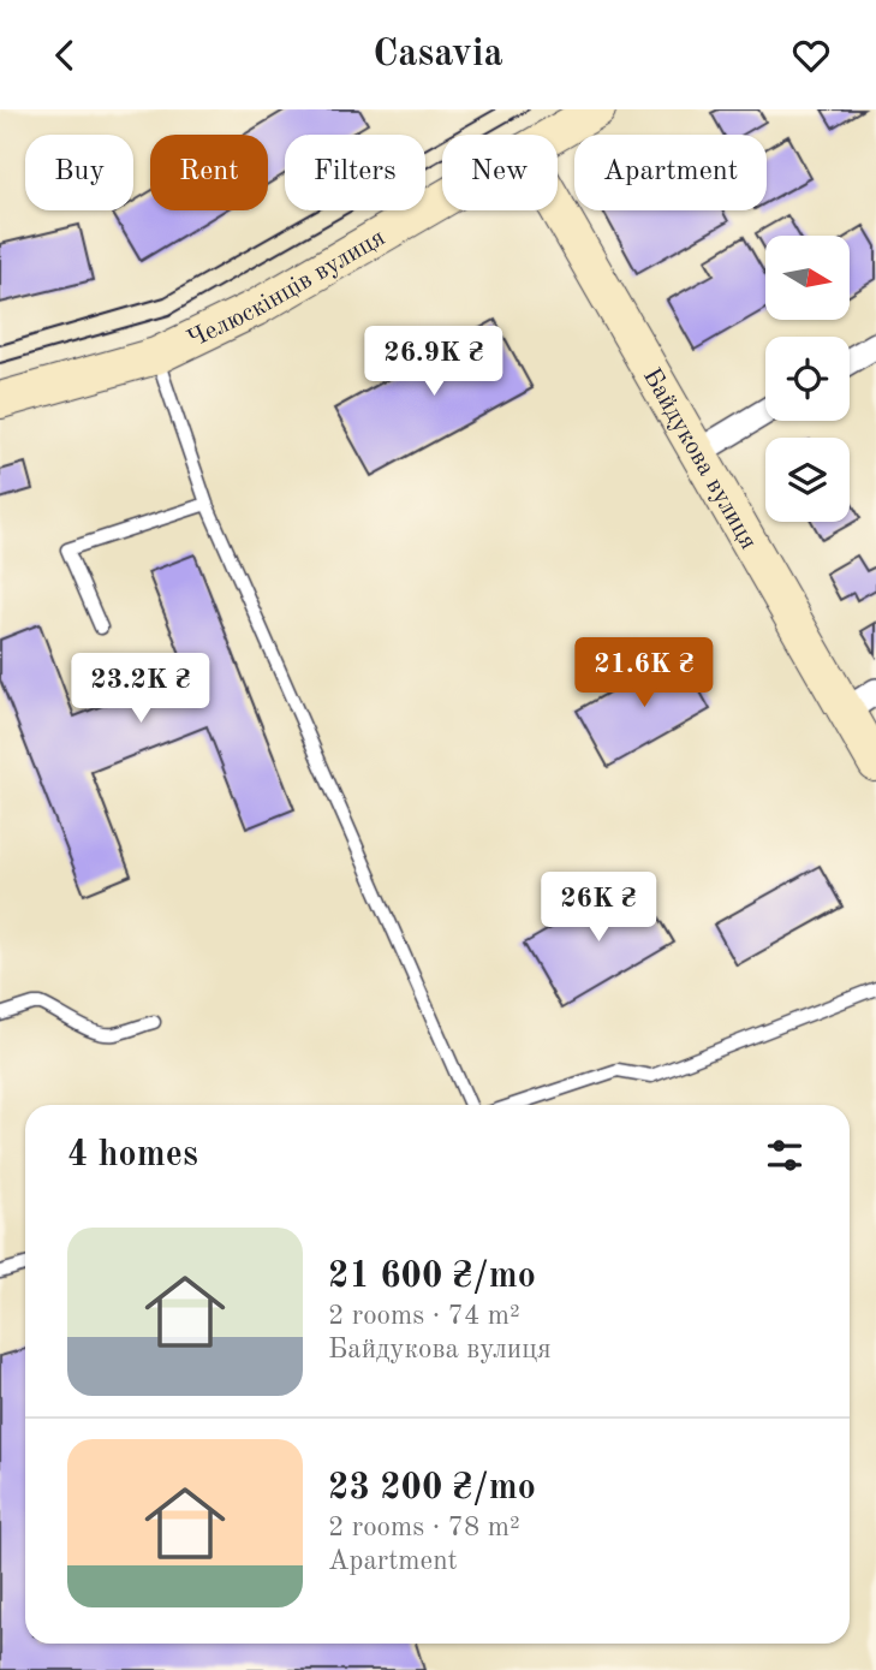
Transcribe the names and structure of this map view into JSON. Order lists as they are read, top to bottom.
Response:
{
  "streets": {
    "main road": ["Челюскінців вулиця", "Байдукова вулиця"]
  },
  "north": "right",
  "page": {
    "header": "Casavia",
    "chip": [
      "Buy",
      "Rent",
      "Filters",
      "New",
      "Apartment"
    ],
    "price": [
      "26.9K ₴",
      "21.6K ₴",
      "23.2K ₴",
      "26K ₴"
    ],
    "heading": "4 homes",
    "list": [
      {
        "name": "21 600 ₴/mo",
        "note": "2 rooms · 74 m² · Байдукова вулиця"
      },
      {
        "name": "23 200 ₴/mo",
        "note": "2 rooms · 78 m² · Apartment"
      }
    ]
  }
}
